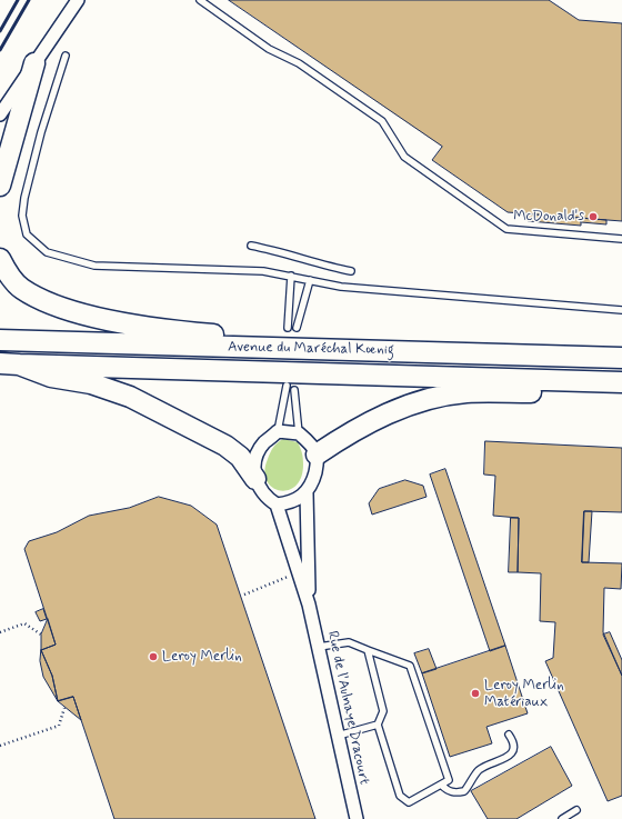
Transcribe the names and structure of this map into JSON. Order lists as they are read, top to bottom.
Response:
{
  "streets": {
    "main road": ["Avenue du Maréchal Kœnig"],
    "street": ["Rue de l'Aulnaye Dracourt"]
  },
  "places": ["McDonald's", "Leroy Merlin", "Leroy Merlin Matériaux"]
}
